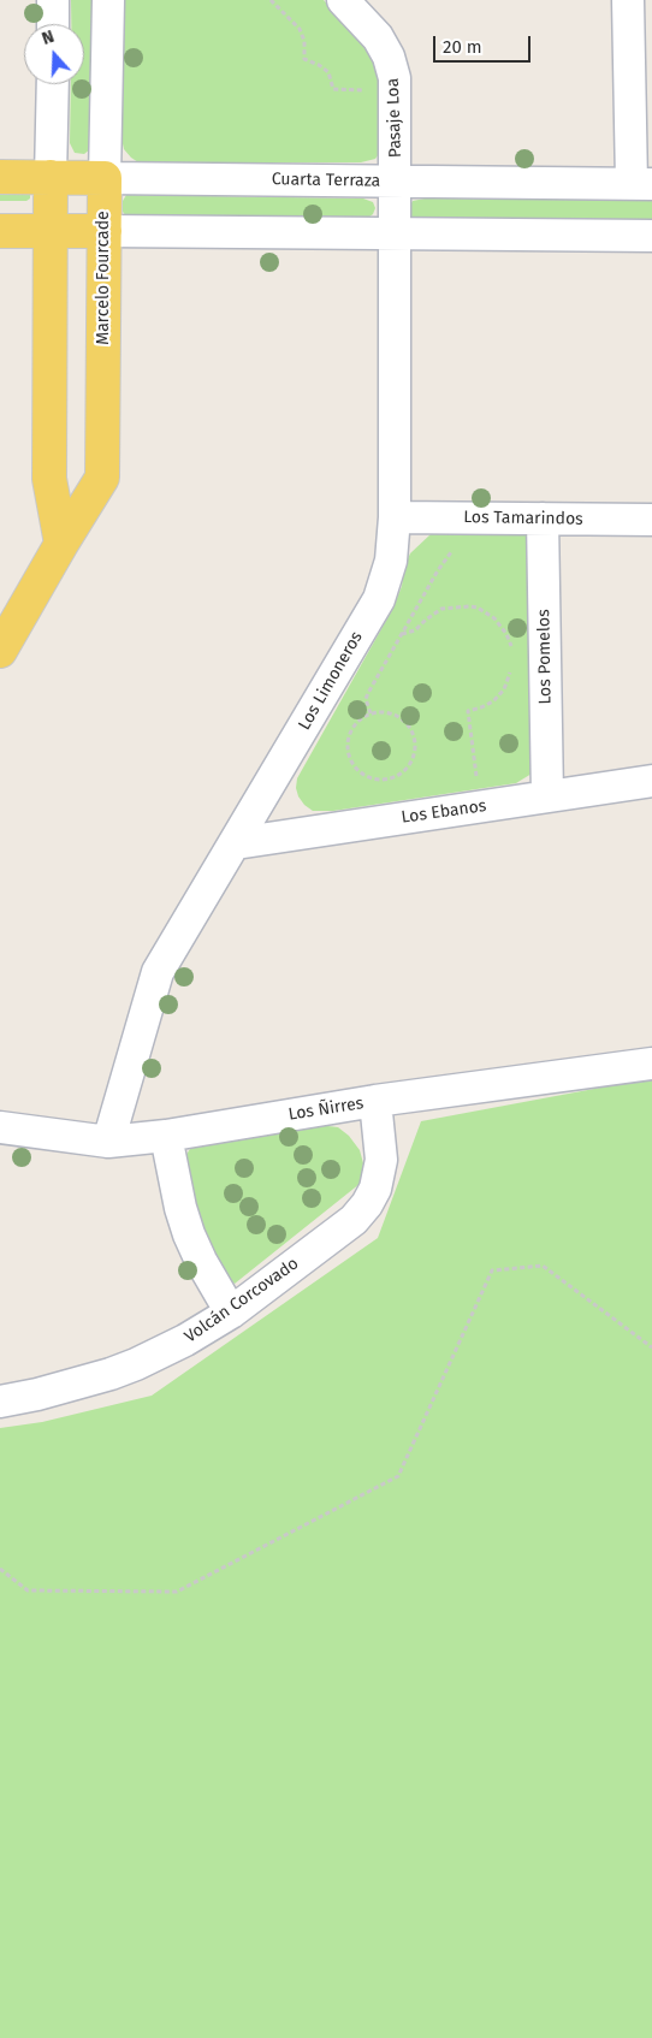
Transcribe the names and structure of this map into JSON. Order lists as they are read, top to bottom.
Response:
{
  "streets": {
    "main road": ["Cuarta Terraza", "Marcelo Fourcade"],
    "street": [
      "Pasaje Loa",
      "Los Tamarindos",
      "Los Pomelos",
      "Los Limoneros",
      "Los Ebanos",
      "Los Ñirres",
      "Volcán Corcovado"
    ]
  },
  "crossings": [
    ["Pasaje Loa", "Cuarta Terraza"],
    ["Pasaje Loa", "Los Limoneros"],
    ["Cuarta Terraza", "Marcelo Fourcade"],
    ["Cuarta Terraza", "Los Limoneros"],
    ["Los Tamarindos", "Los Pomelos"],
    ["Los Tamarindos", "Los Limoneros"],
    ["Los Pomelos", "Los Ebanos"],
    ["Los Limoneros", "Los Ebanos"],
    ["Los Limoneros", "Los Ñirres"],
    ["Los Ñirres", "Volcán Corcovado"]
  ],
  "scale_bar": "20 m",
  "north": "top"
}
